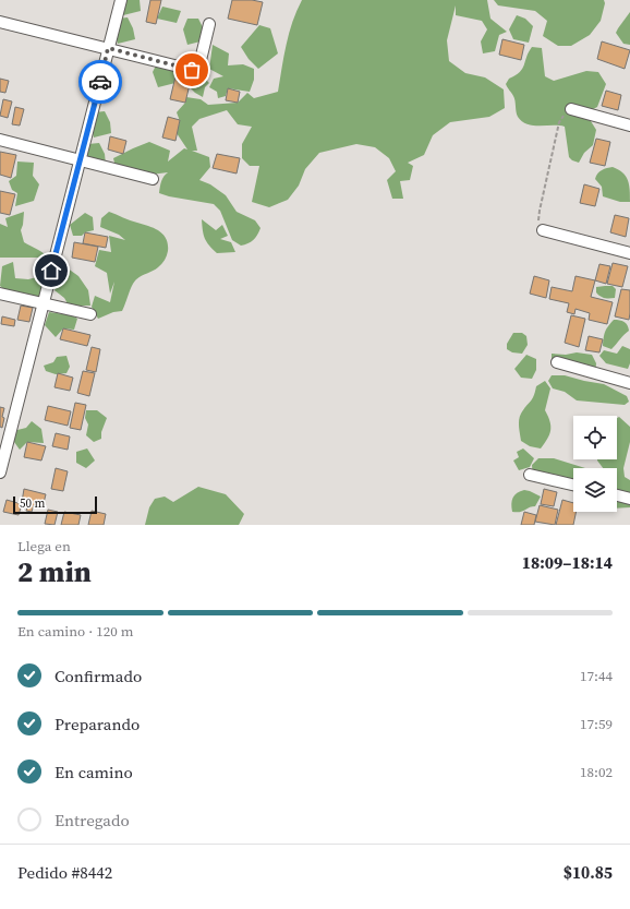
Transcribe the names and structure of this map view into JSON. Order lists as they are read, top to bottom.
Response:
{
  "scale_bar": "50 m",
  "page": {
    "scale": "50 m",
    "heading": ["2 min", "Llega en", "18:09–18:14"],
    "panel": ["Pedido #8442", "$10.85"],
    "bar": "En camino · 120 m",
    "list": [
      ["Confirmado", "17:44"],
      ["Preparando", "17:59"],
      ["En camino", "18:02"],
      "Entregado"
    ]
  }
}
